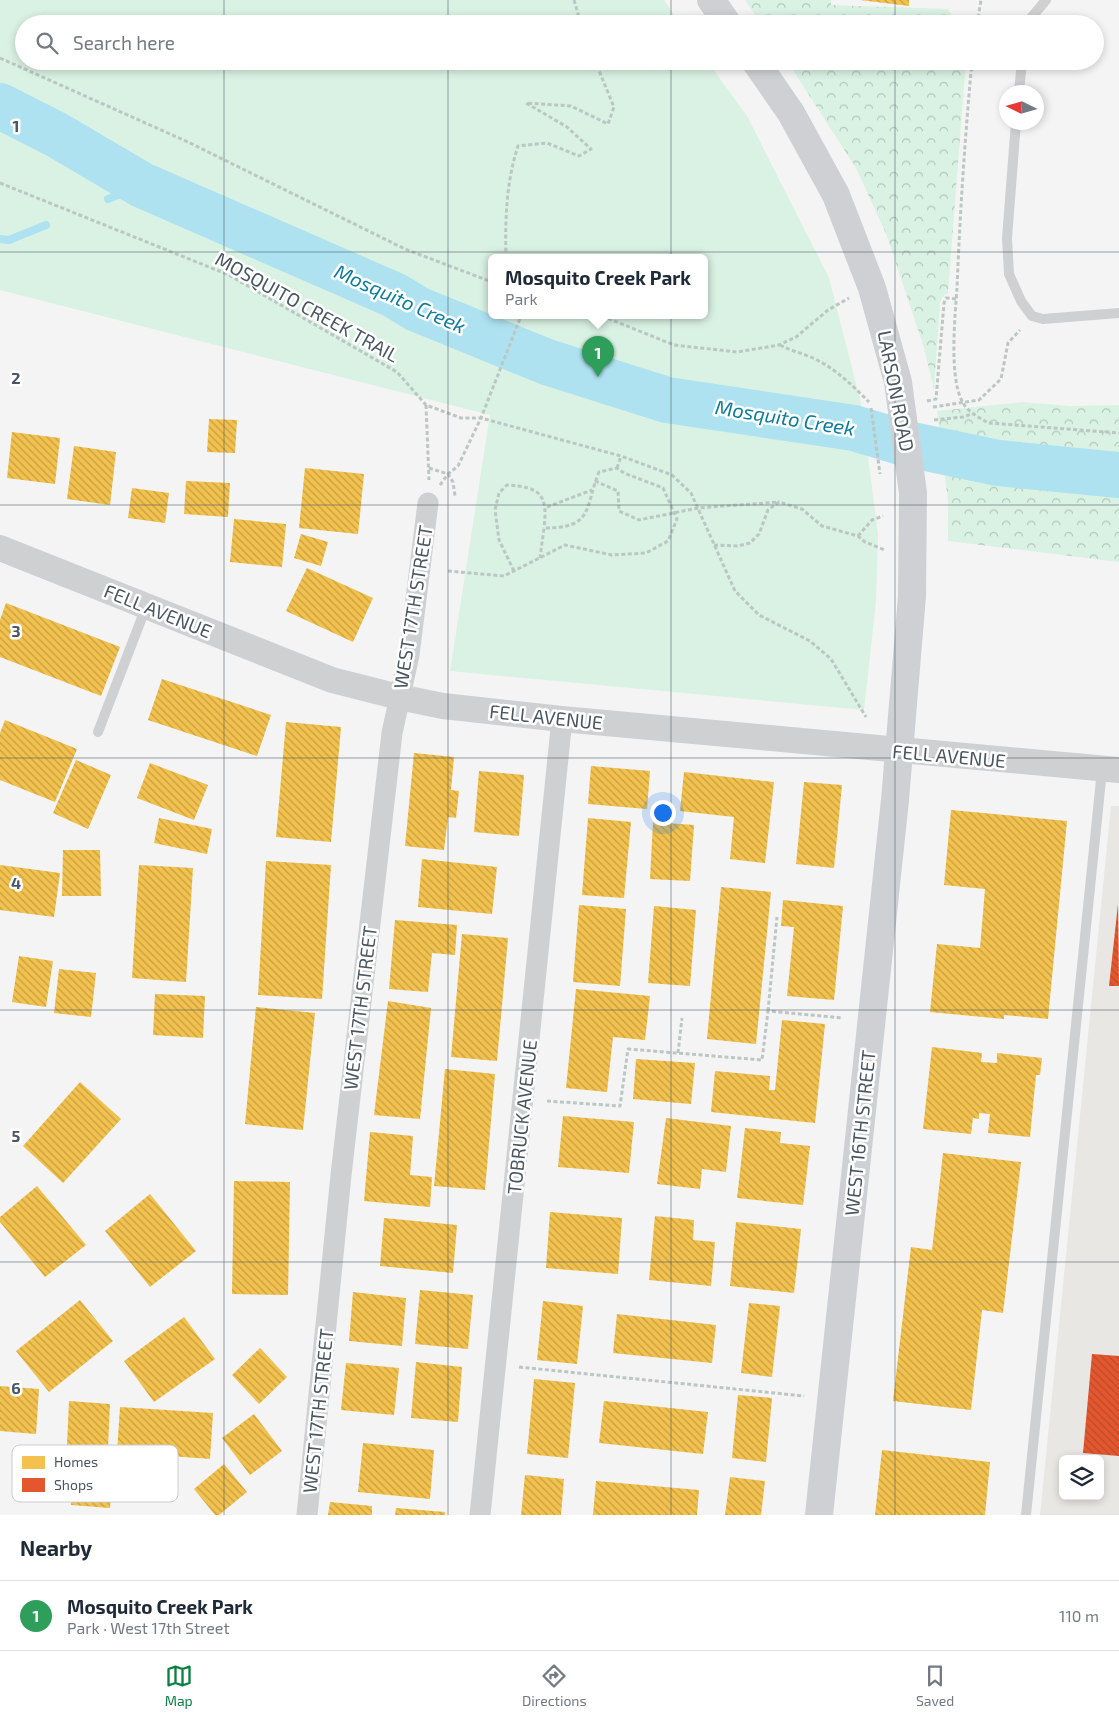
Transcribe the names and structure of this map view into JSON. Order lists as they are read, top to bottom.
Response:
{
  "streets": {
    "main road": ["LARSON ROAD", "WEST 16TH STREET"],
    "street": ["WEST 17TH STREET", "FELL AVENUE", "TOBRUCK AVENUE"],
    "path": ["MOSQUITO CREEK TRAIL"]
  },
  "crossings": [
    ["LARSON ROAD", "FELL AVENUE"],
    ["LARSON ROAD", "WEST 16TH STREET"],
    ["WEST 17TH STREET", "FELL AVENUE"],
    ["FELL AVENUE", "TOBRUCK AVENUE"],
    ["FELL AVENUE", "WEST 16TH STREET"]
  ],
  "water": ["Mosquito Creek"],
  "legend": ["Homes", "Shops"],
  "north": "left",
  "page": {
    "search": "Search here",
    "popup": ["Mosquito Creek Park", "Park"],
    "pins": "1",
    "heading": "Nearby",
    "list": [
      {
        "mark": "1",
        "name": "Mosquito Creek Park",
        "note": "Park · West 17th Street",
        "value": "110 m"
      }
    ],
    "nav": ["Map", "Directions", "Saved"]
  },
  "grid": {
    "rows": [
      "1",
      "2",
      "3",
      "4",
      "5",
      "6"
    ]
  }
}
